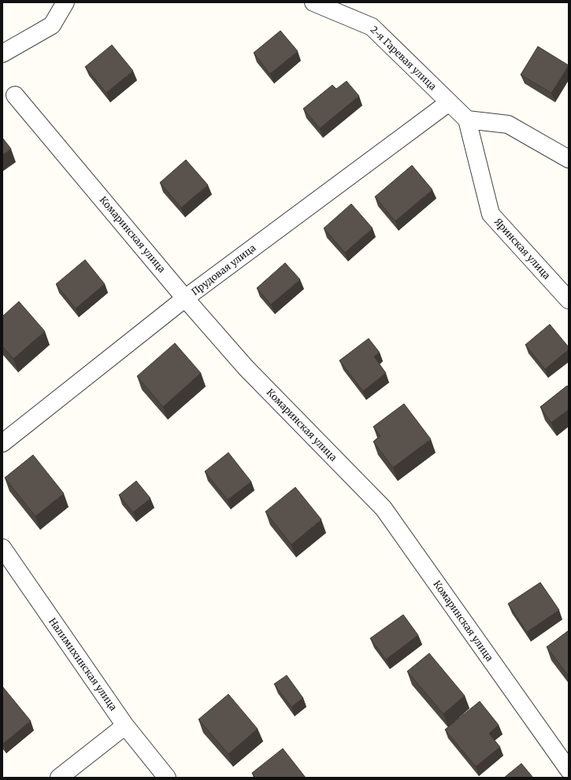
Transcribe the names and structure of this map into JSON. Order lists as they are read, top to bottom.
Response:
{
  "streets": {
    "street": [
      "2-я Гаревая улица",
      "Комаринская улица",
      "Яринская улица",
      "Прудовая улица",
      "Налимихинская улица"
    ]
  },
  "crossings": [
    ["2-я Гаревая улица", "Яринская улица"],
    ["2-я Гаревая улица", "Прудовая улица"],
    ["Комаринская улица", "Прудовая улица"]
  ]
}
